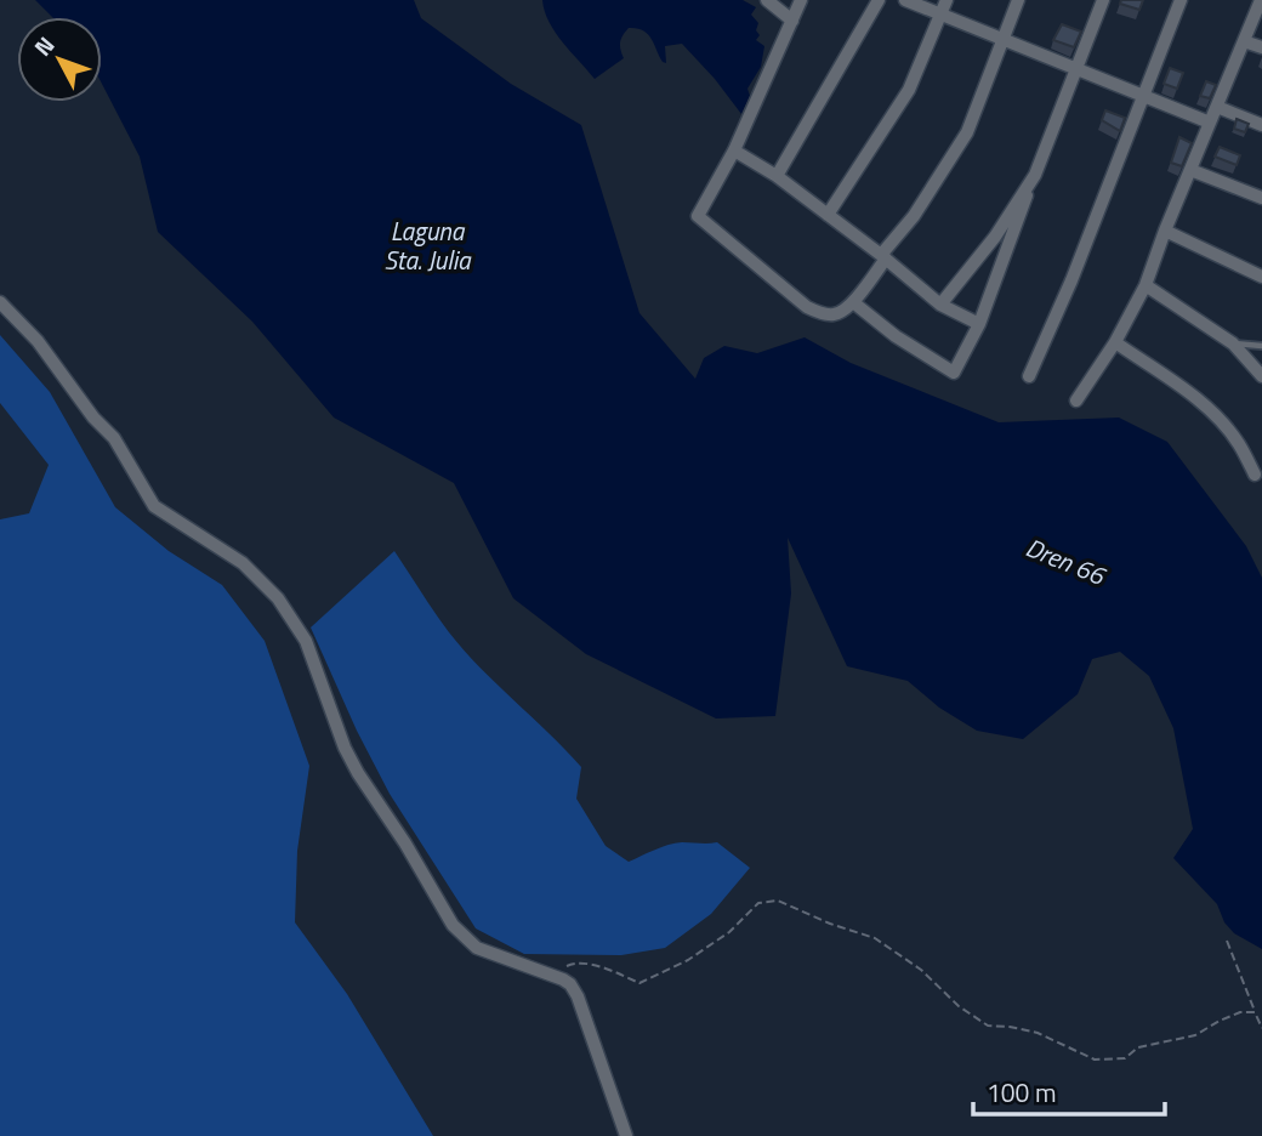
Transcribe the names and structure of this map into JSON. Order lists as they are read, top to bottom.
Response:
{
  "water": ["Laguna Sta. Julia", "Dren 66"],
  "scale_bar": "100 m",
  "north": "top left"
}
